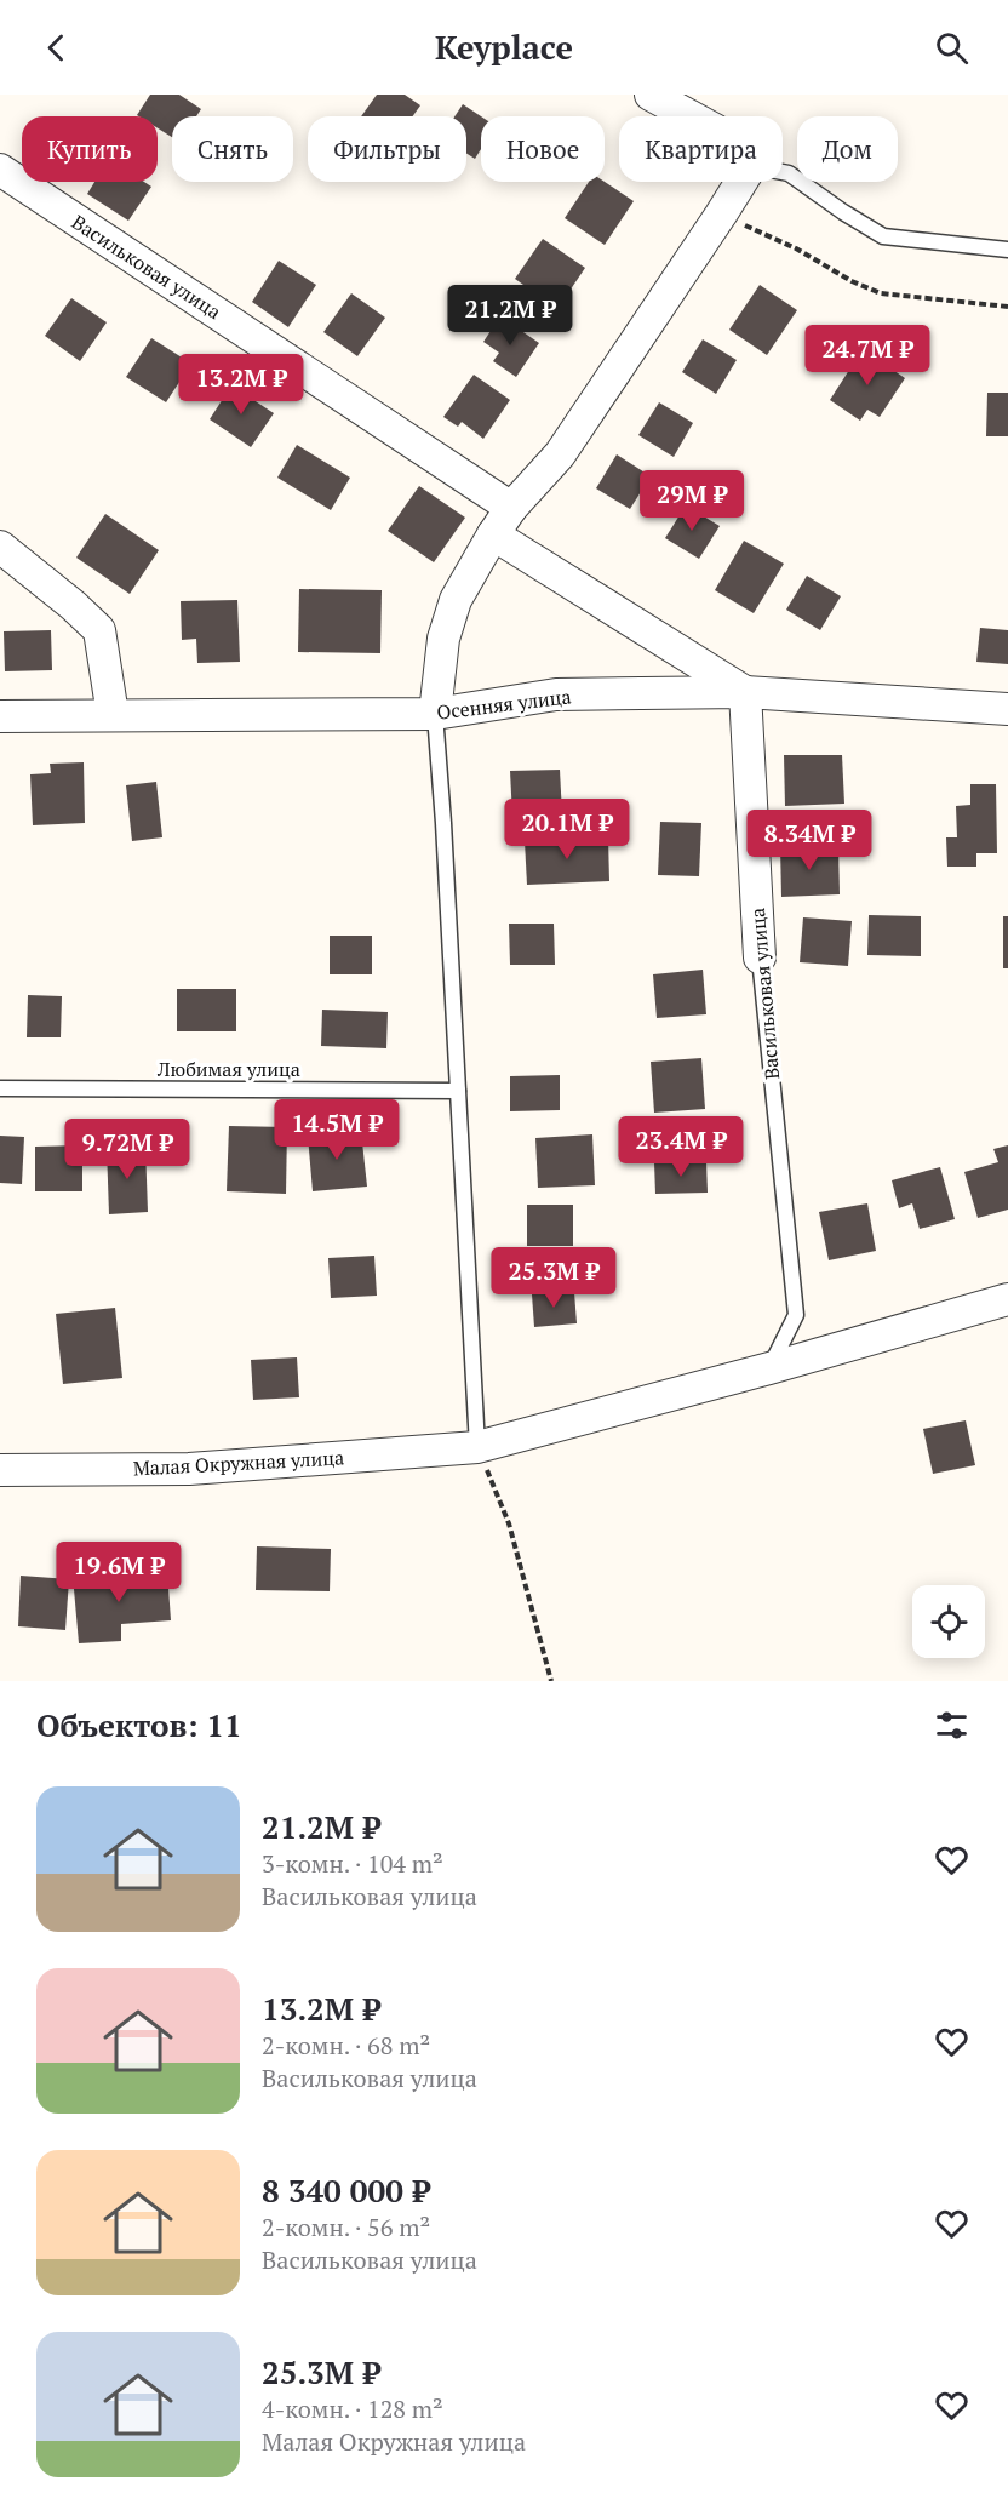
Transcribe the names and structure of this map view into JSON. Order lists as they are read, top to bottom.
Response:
{
  "streets": {
    "street": ["Васильковая улица", "Осенняя улица", "Малая Окружная улица"],
    "lane": ["Любимая улица"]
  },
  "crossings": [
    ["Васильковая улица", "Осенняя улица"],
    ["Васильковая улица", "Малая Окружная улица"]
  ],
  "page": {
    "header": "Keyplace",
    "chip": [
      "Купить",
      "Снять",
      "Фильтры",
      "Новое",
      "Квартира",
      "Дом"
    ],
    "price": [
      "21.2M ₽",
      "24.7M ₽",
      "13.2M ₽",
      "29M ₽",
      "20.1M ₽",
      "8.34M ₽",
      "14.5M ₽",
      "23.4M ₽",
      "9.72M ₽",
      "25.3M ₽",
      "19.6M ₽"
    ],
    "heading": "Объектов: 11",
    "list": [
      {
        "name": "21.2M ₽",
        "note": "3-комн. · 104 m² · Васильковая улица"
      },
      {
        "name": "13.2M ₽",
        "note": "2-комн. · 68 m² · Васильковая улица"
      },
      {
        "name": "8 340 000 ₽",
        "note": "2-комн. · 56 m² · Васильковая улица"
      },
      {
        "name": "25.3M ₽",
        "note": "4-комн. · 128 m² · Малая Окружная улица"
      }
    ]
  }
}
